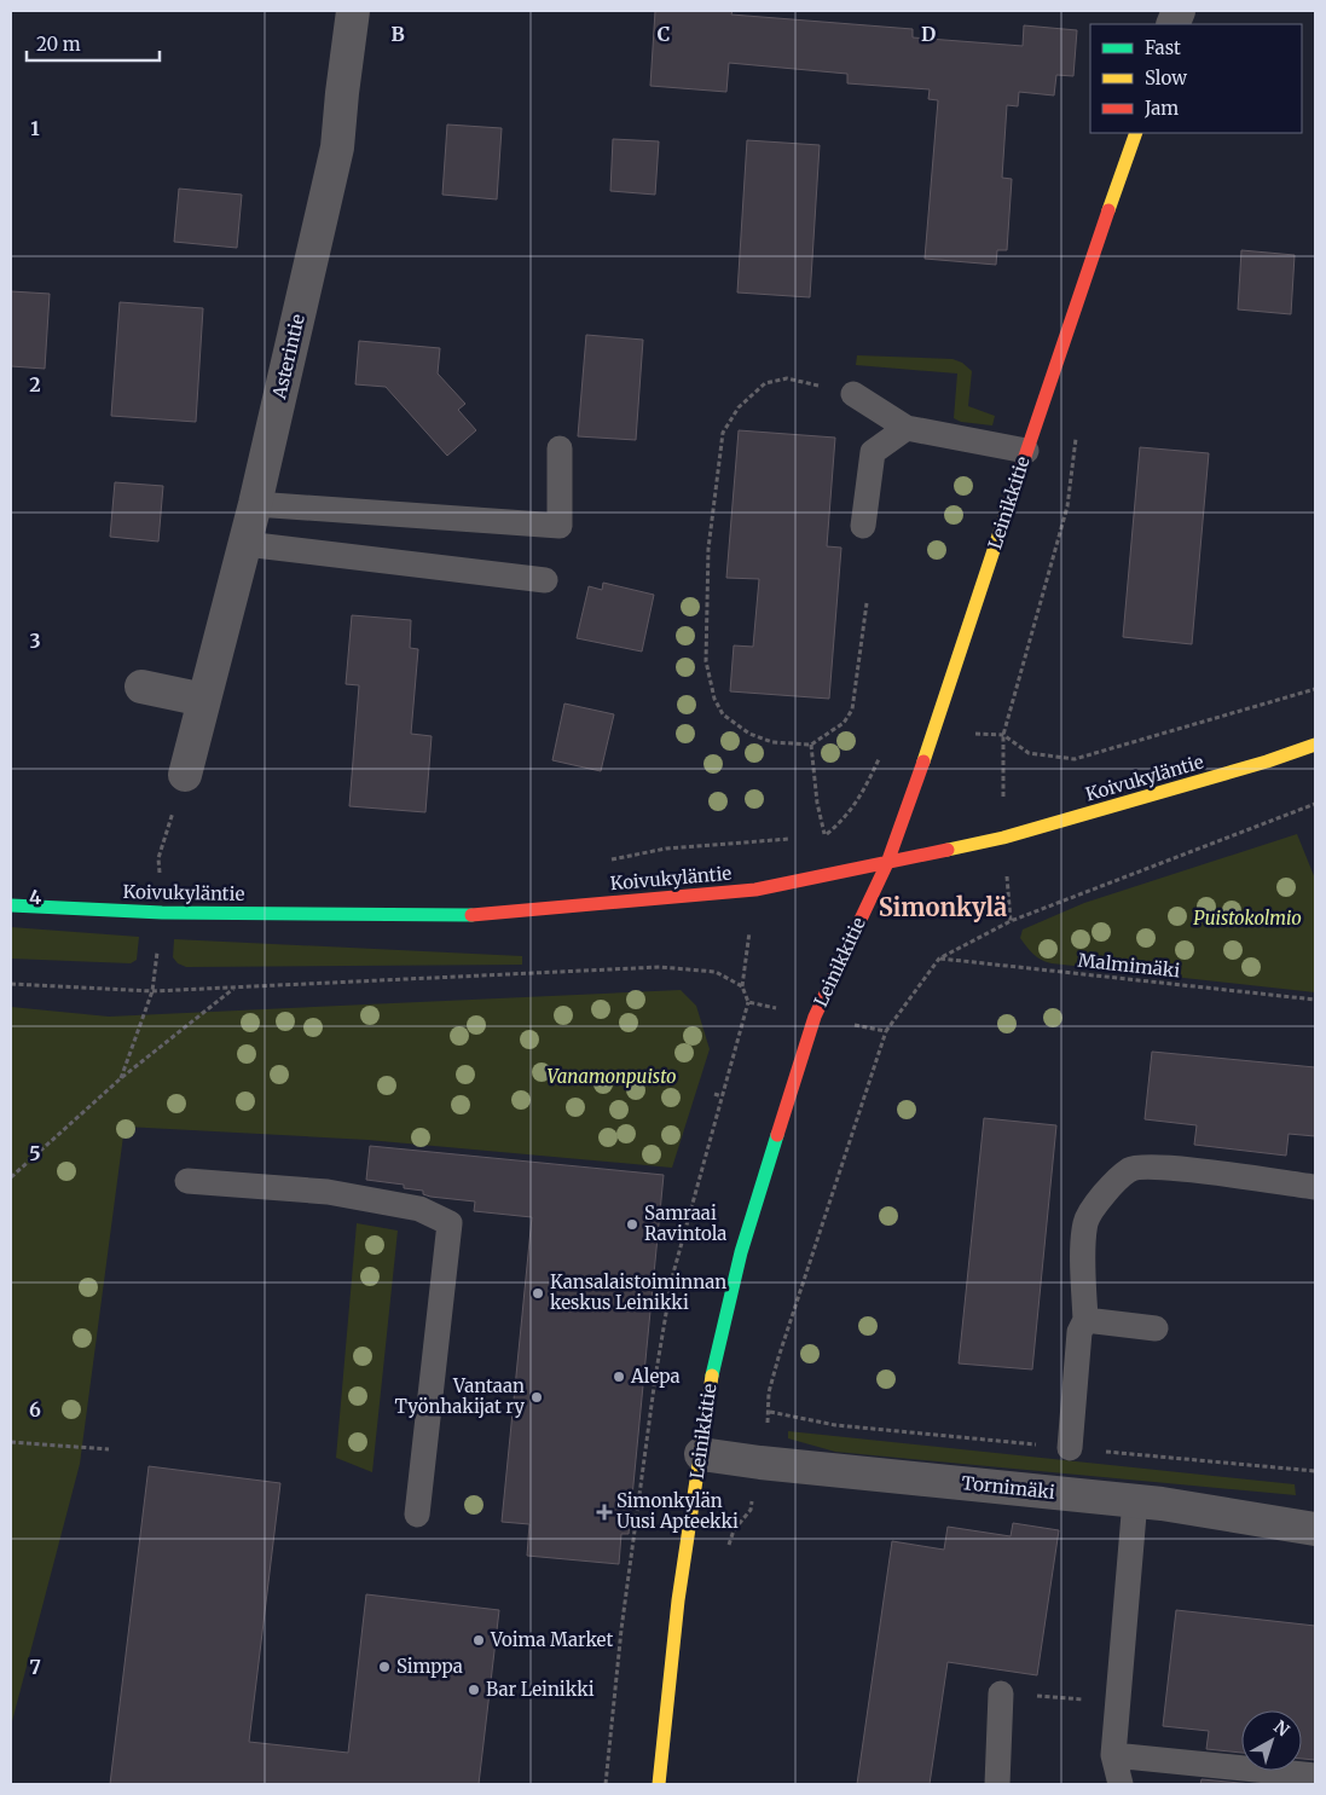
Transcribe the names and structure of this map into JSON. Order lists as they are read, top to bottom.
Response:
{
  "streets": {
    "main road": ["Leinikkitie", "Koivukyläntie"],
    "street": ["Asterintie", "Tornimäki"],
    "path": ["Malmimäki"]
  },
  "crossings": [
    ["Leinikkitie", "Koivukyläntie"],
    ["Leinikkitie", "Tornimäki"]
  ],
  "districts": ["Simonkylä"],
  "parks": ["Puistokolmio", "Vanamonpuisto"],
  "places": {
    "other": [
      "Samraai Ravintola",
      "Kansalaistoiminnan keskus Leinikki",
      "Alepa",
      "Vantaan Työnhakijat ry",
      "Voima Market",
      "Simppa",
      "Bar Leinikki"
    ],
    "health": ["Simonkylän Uusi Apteekki"]
  },
  "legend": ["Fast", "Slow", "Jam"],
  "scale_bar": "20 m",
  "north": "top right",
  "grid": {
    "columns": ["B", "C", "D"],
    "rows": [
      "1",
      "2",
      "3",
      "4",
      "5",
      "6",
      "7"
    ]
  }
}
